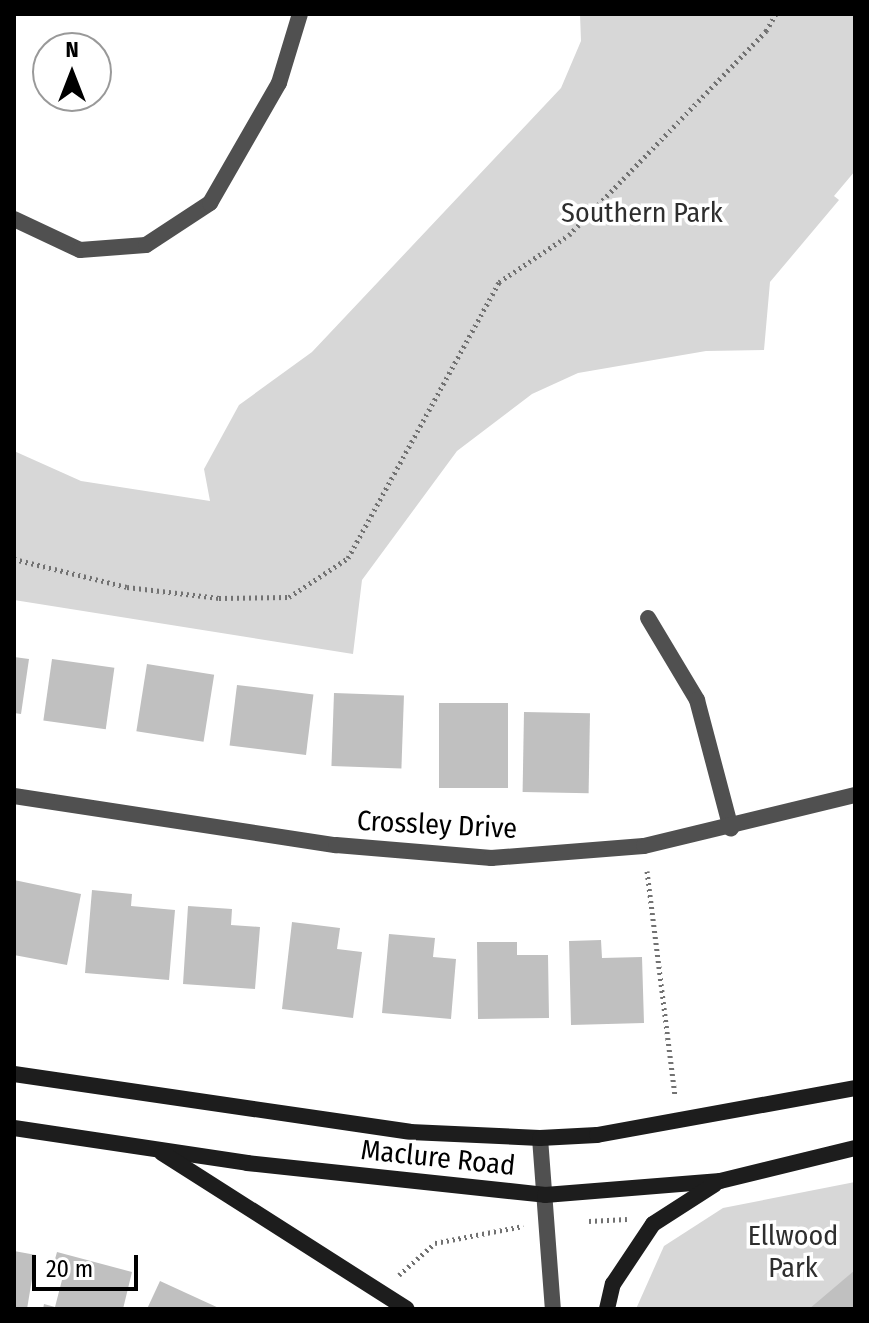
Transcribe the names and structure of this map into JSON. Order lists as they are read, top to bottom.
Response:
{
  "streets": {
    "main road": ["Maclure Road"],
    "street": ["Crossley Drive"]
  },
  "parks": ["Southern Park", "Ellwood Park"],
  "scale_bar": "20 m",
  "north": "top"
}
